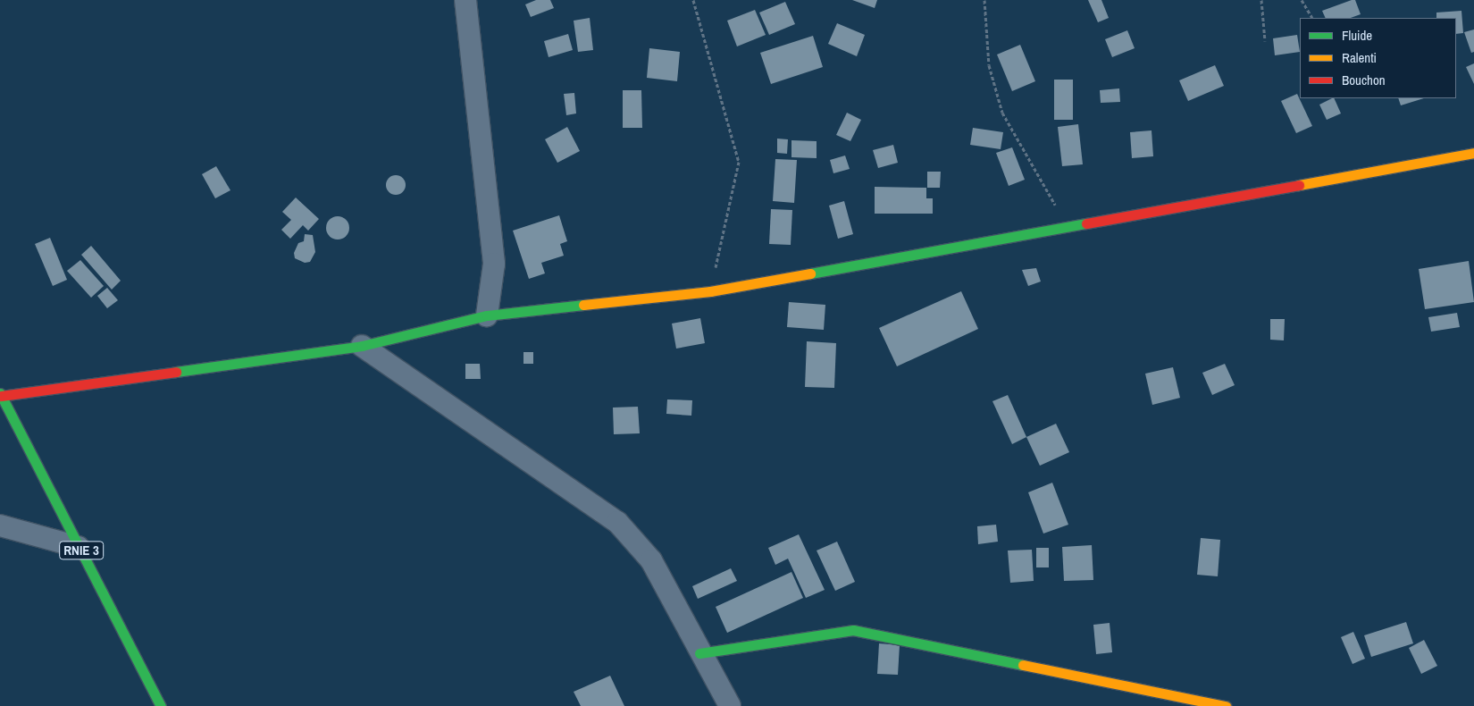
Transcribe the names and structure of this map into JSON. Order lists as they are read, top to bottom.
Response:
{
  "streets": {
    "main road": ["RNIE 3"]
  },
  "legend": ["Fluide", "Ralenti", "Bouchon"]
}
